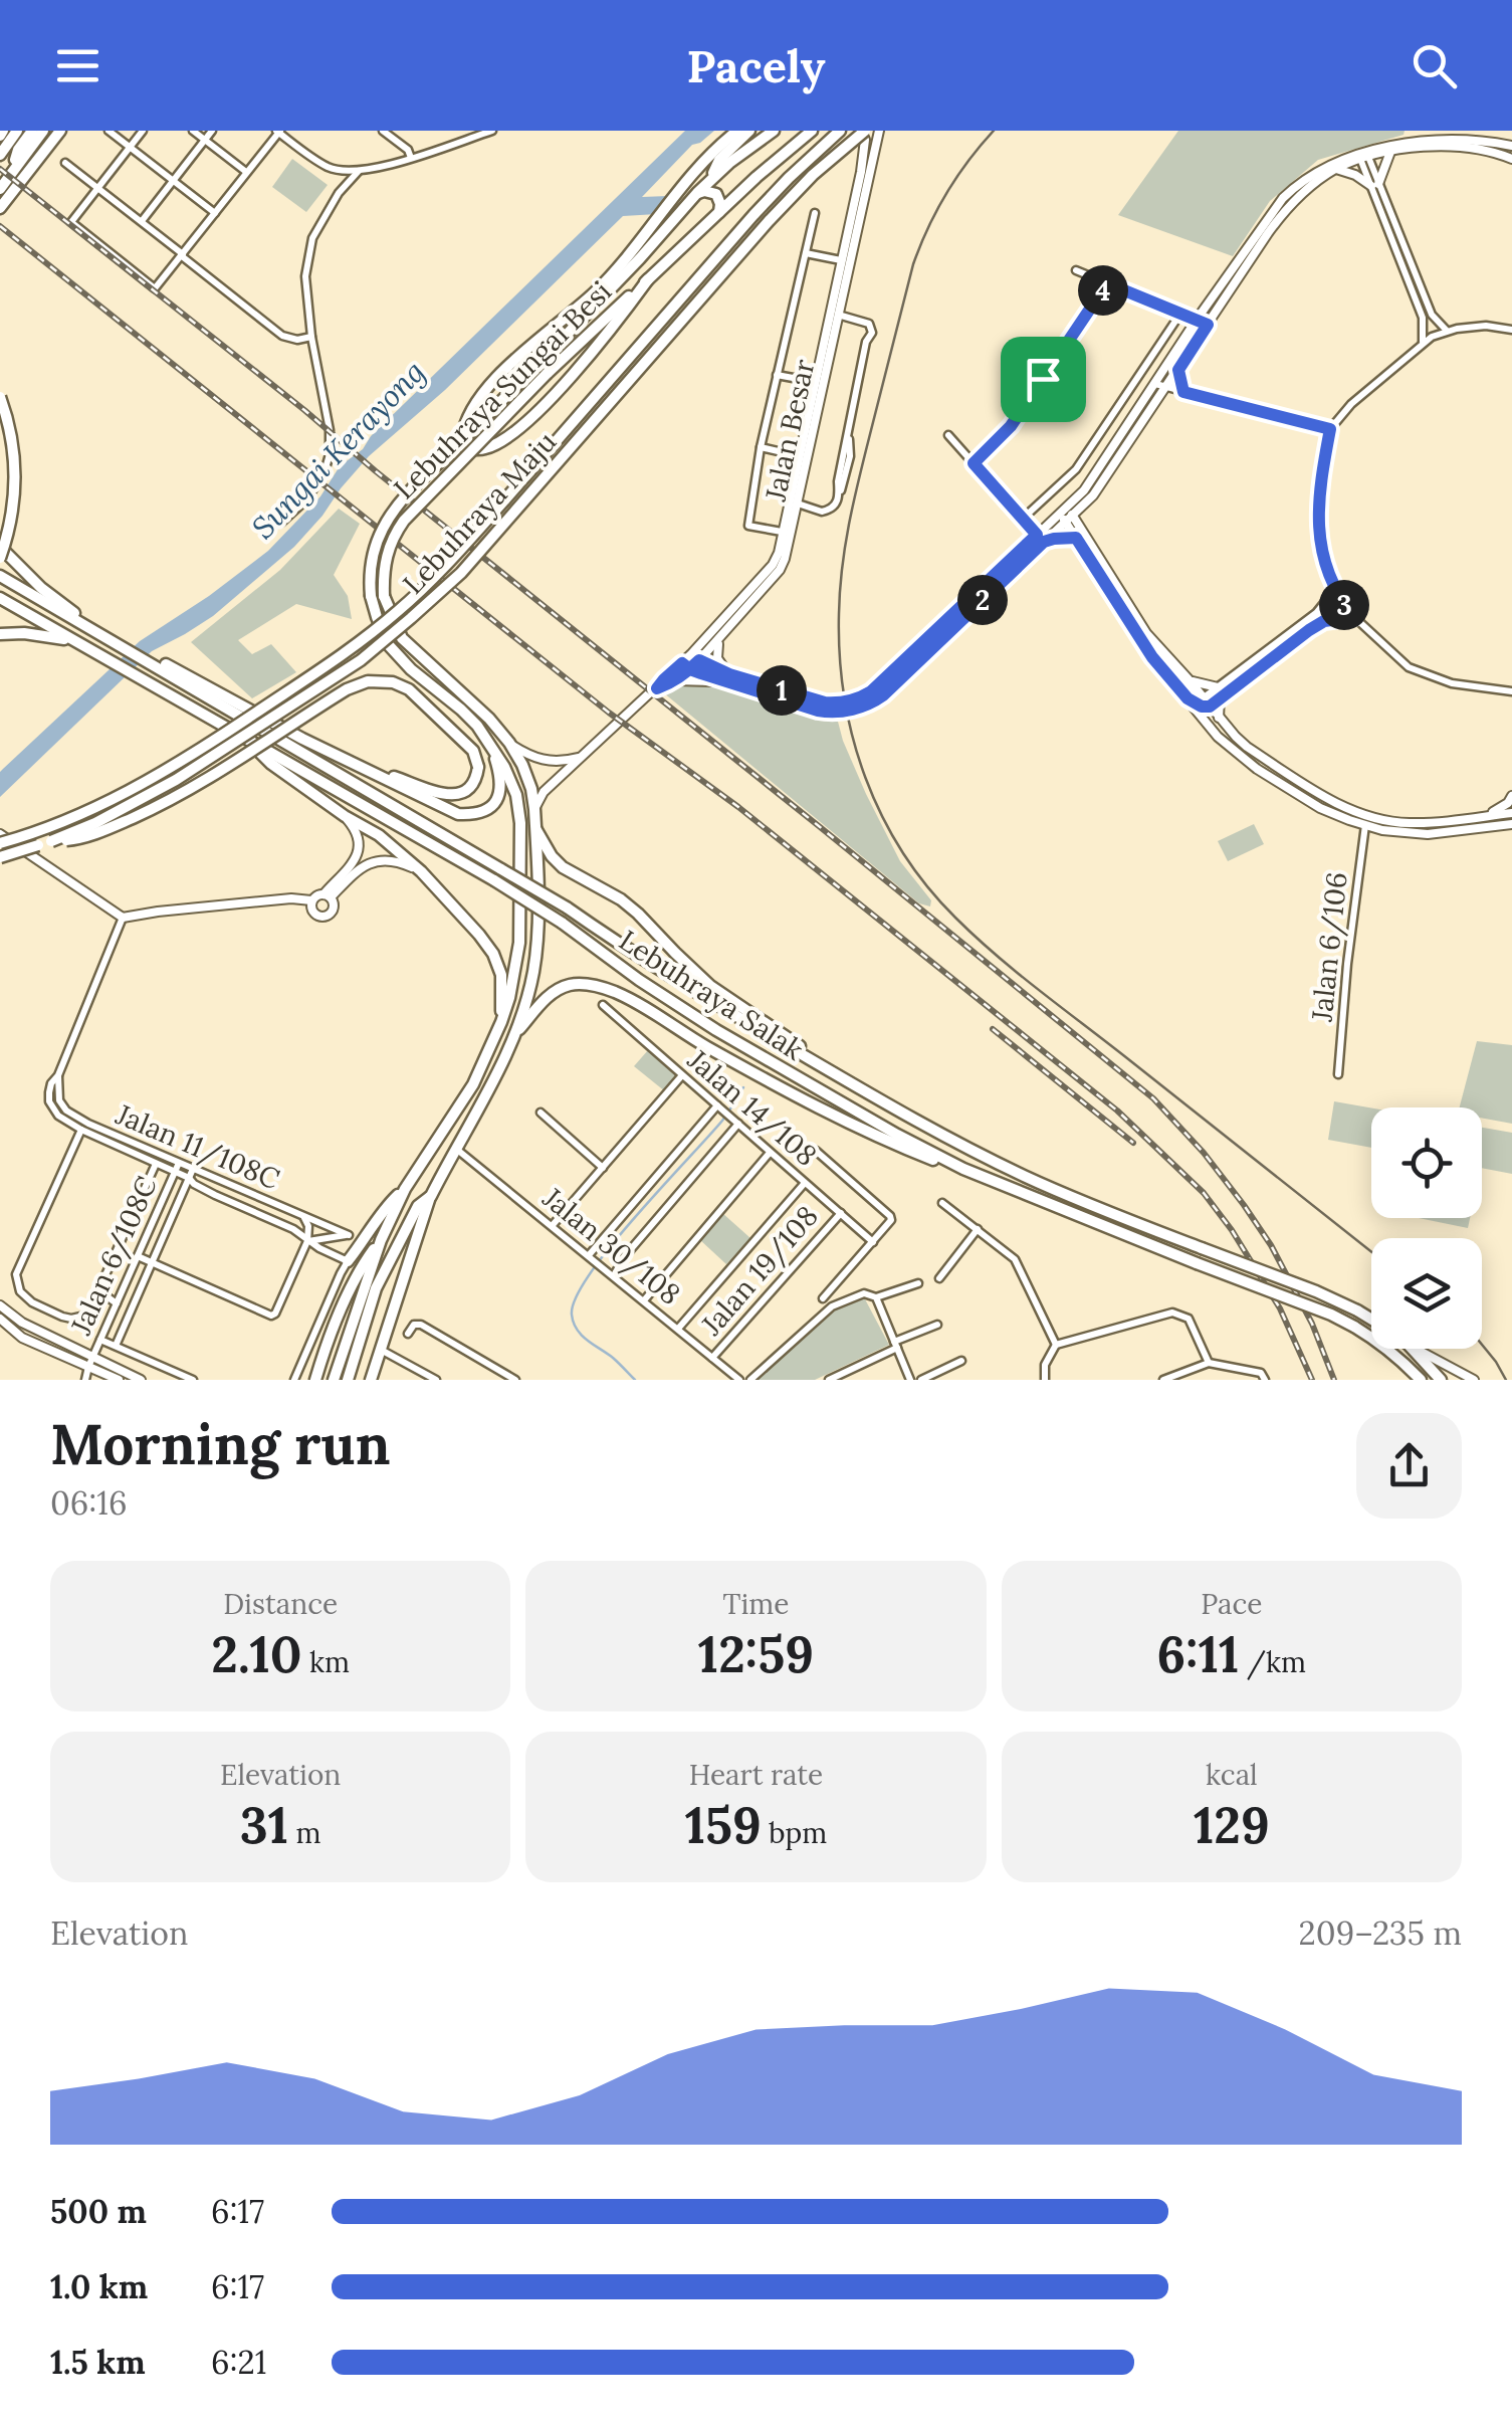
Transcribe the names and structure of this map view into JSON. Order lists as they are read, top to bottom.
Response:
{
  "streets": {
    "highway": ["Lebuhraya Sungai Besi", "Lebuhraya Maju", "Lebuhraya Salak"],
    "street": [
      "Jalan Besar",
      "Jalan 6/106",
      "Jalan 14/108",
      "Jalan 11/108C",
      "Jalan 30/108",
      "Jalan 6/108C",
      "Jalan 19/108"
    ]
  },
  "crossings": [
    ["Lebuhraya Sungai Besi", "Jalan Besar"],
    ["Lebuhraya Sungai Besi", "Jalan 30/108"],
    ["Jalan Besar", "Lebuhraya Maju"],
    ["Jalan 14/108", "Jalan 19/108"],
    ["Jalan 11/108C", "Jalan 6/108C"],
    ["Jalan 30/108", "Jalan 19/108"]
  ],
  "water": ["Sungai Kerayong"],
  "page": {
    "header": "Pacely",
    "pins": [
      "4",
      "2",
      "3",
      "1"
    ],
    "heading": ["Morning run", "06:16"],
    "stats": [
      ["Distance", "2.10 km"],
      ["Time", "12:59"],
      ["Pace", "6:11 /km"],
      ["Elevation", "31 m"],
      ["Heart rate", "159 bpm"],
      ["kcal", "129"]
    ],
    "chart": ["Elevation", "209–235 m"],
    "list": [
      {
        "name": "500 m",
        "note": "6:17"
      },
      {
        "name": "1.0 km",
        "note": "6:17"
      },
      {
        "name": "1.5 km",
        "note": "6:21"
      }
    ]
  }
}
